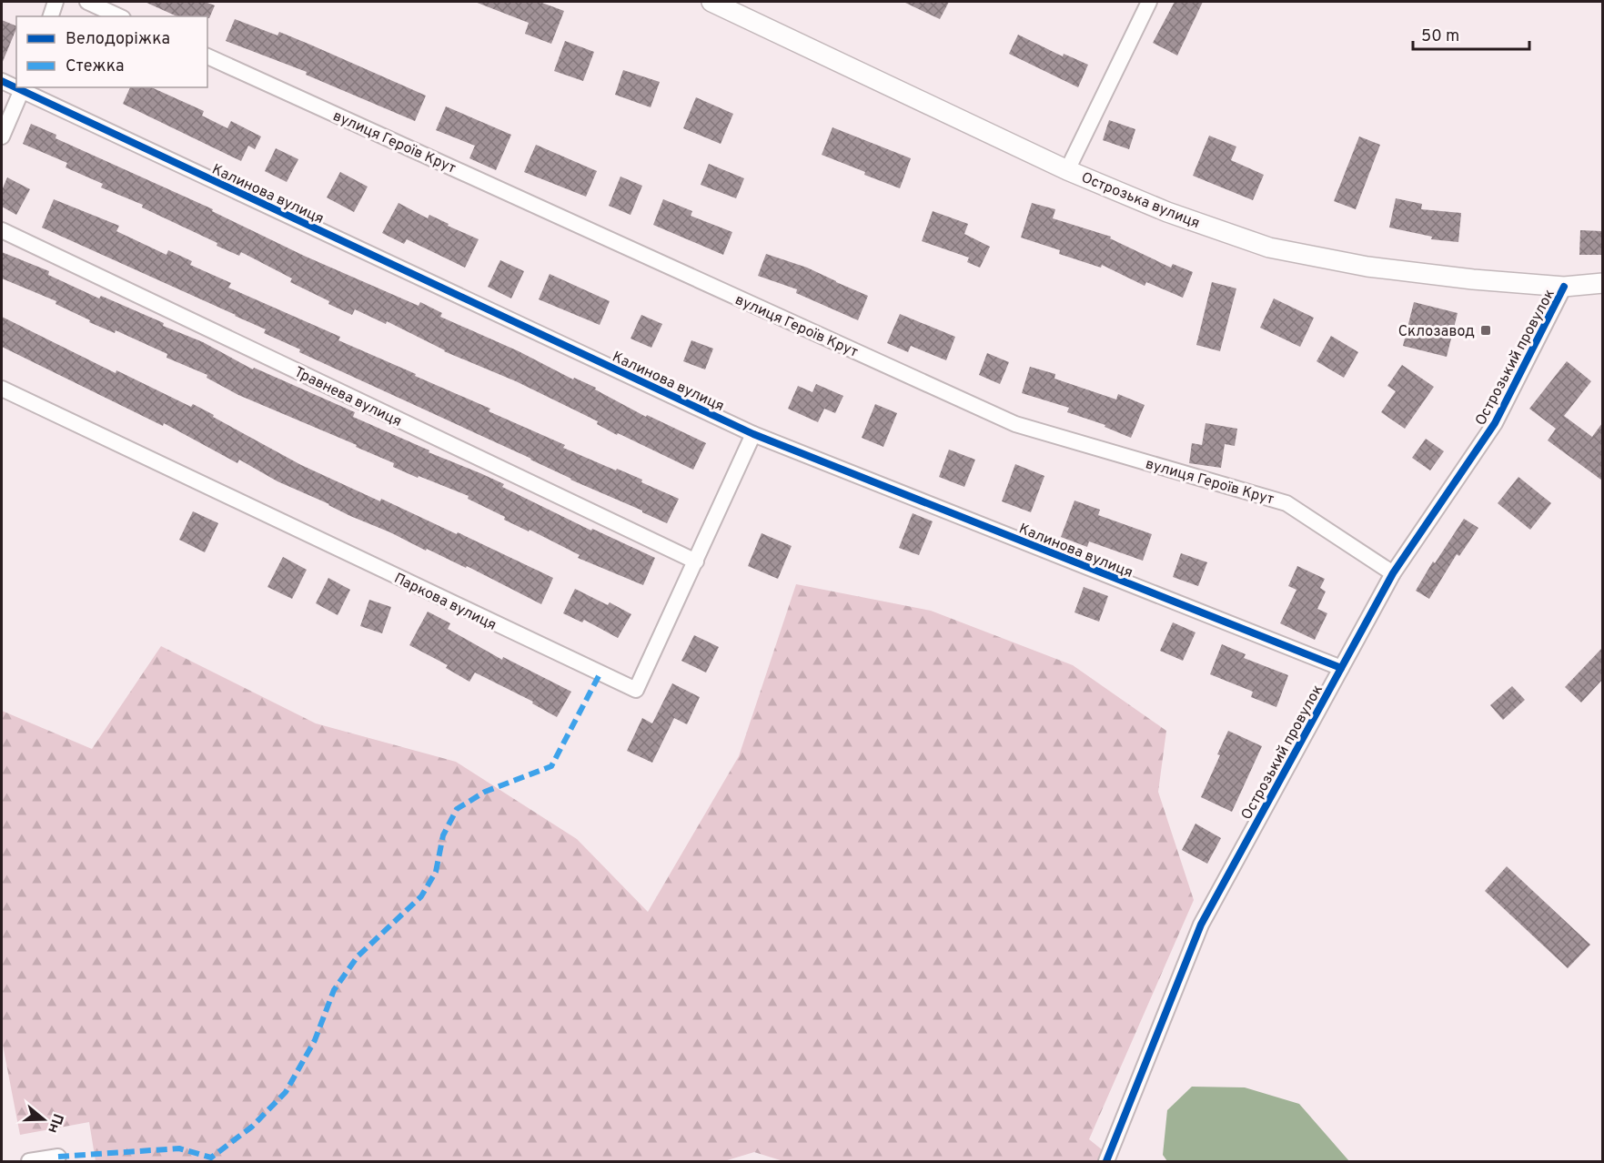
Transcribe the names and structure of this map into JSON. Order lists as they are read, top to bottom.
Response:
{
  "streets": {
    "main road": ["Острозька вулиця"],
    "street": [
      "вулиця Героїв Крут",
      "Калинова вулиця",
      "Острозький провулок",
      "Травнева вулиця",
      "Паркова вулиця"
    ]
  },
  "crossings": [
    ["вулиця Героїв Крут", "Острозький провулок"],
    ["Калинова вулиця", "Острозький провулок"],
    ["Калинова вулиця", "Паркова вулиця"],
    ["Острозька вулиця", "Острозький провулок"],
    ["Травнева вулиця", "Паркова вулиця"]
  ],
  "places": {
    "transit": ["Склозавод"]
  },
  "legend": ["Велодоріжка", "Стежка"],
  "scale_bar": "50 m",
  "north": "right"
}
